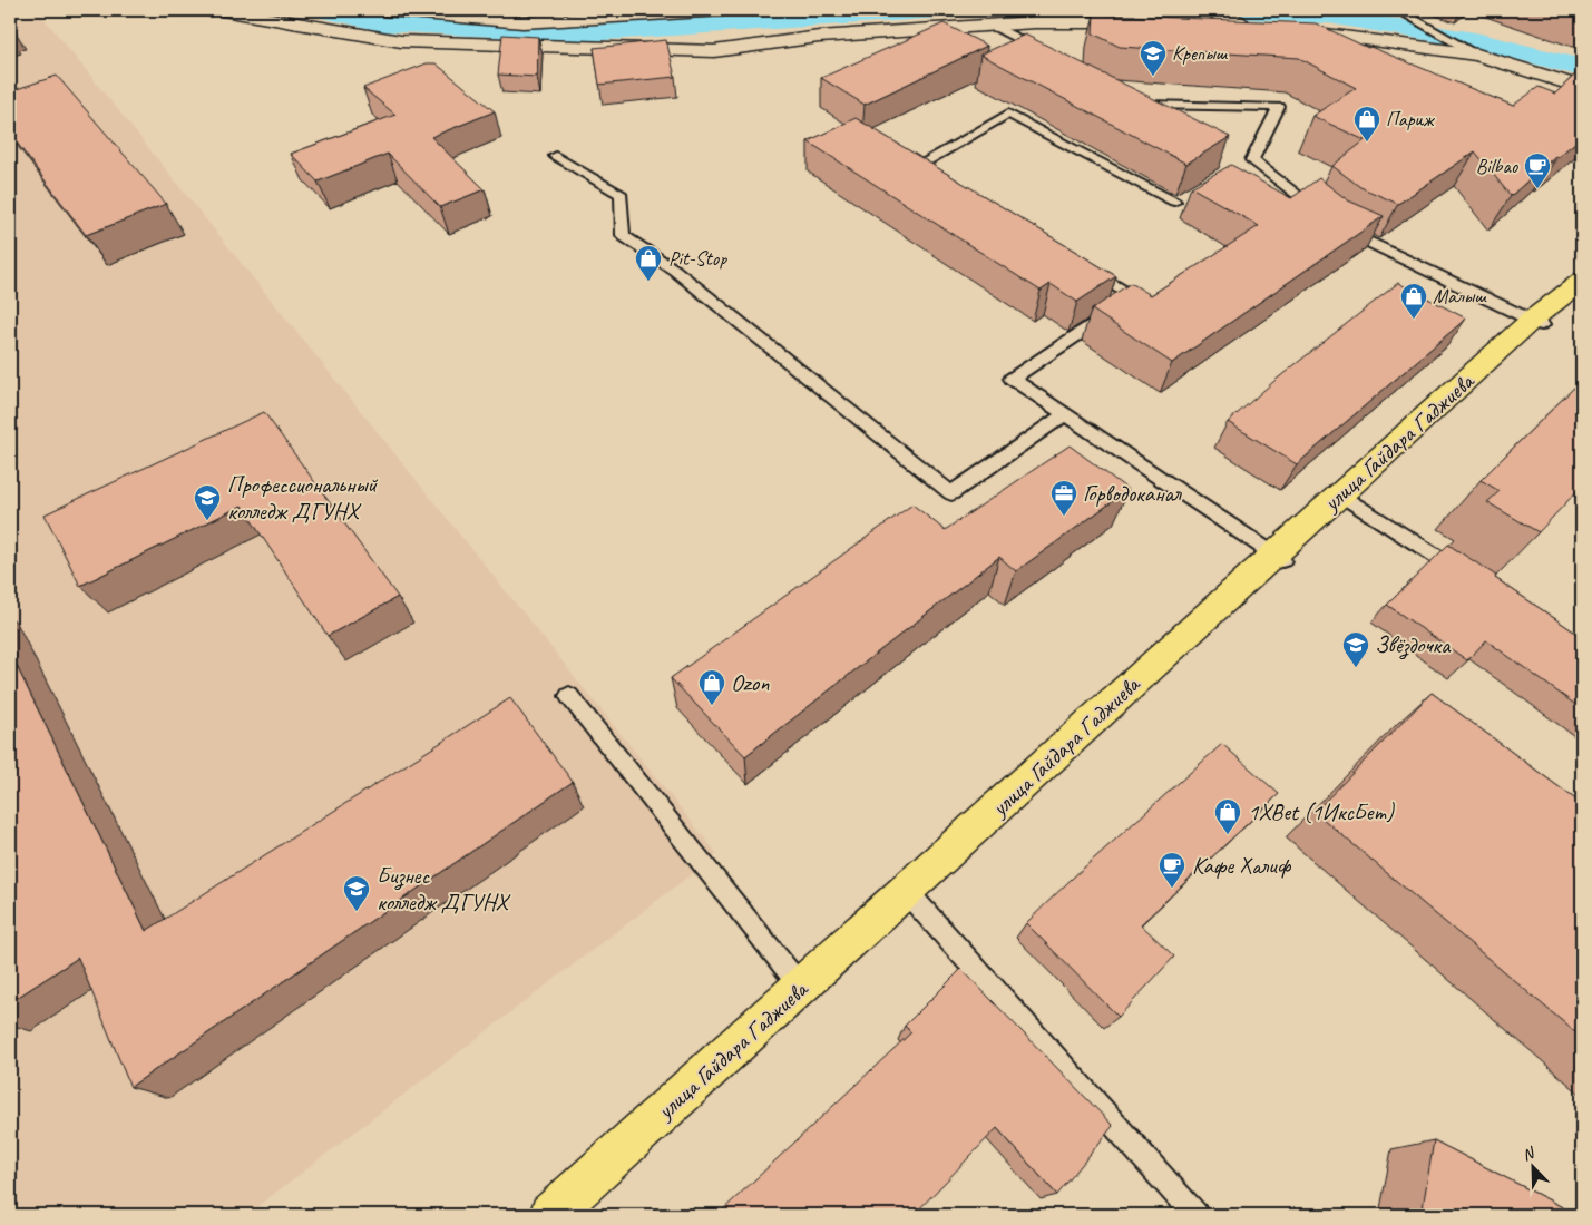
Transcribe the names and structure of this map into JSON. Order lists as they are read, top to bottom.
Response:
{
  "streets": {
    "main road": ["улица Гайдара Гаджиева"]
  },
  "places": {
    "school or university": [
      "Крепыш",
      "Профессиональный колледж ДГУНХ",
      "Звёздочка",
      "Бизнес колледж ДГУНХ"
    ],
    "shop": [
      "Париж",
      "Pit-Stop",
      "Малыш",
      "Ozon",
      "1XBet (1ИксБет)"
    ],
    "cafe": ["Bilbao", "Кафе Халиф"],
    "office": ["Горводоканал"]
  },
  "north": "top left"
}
